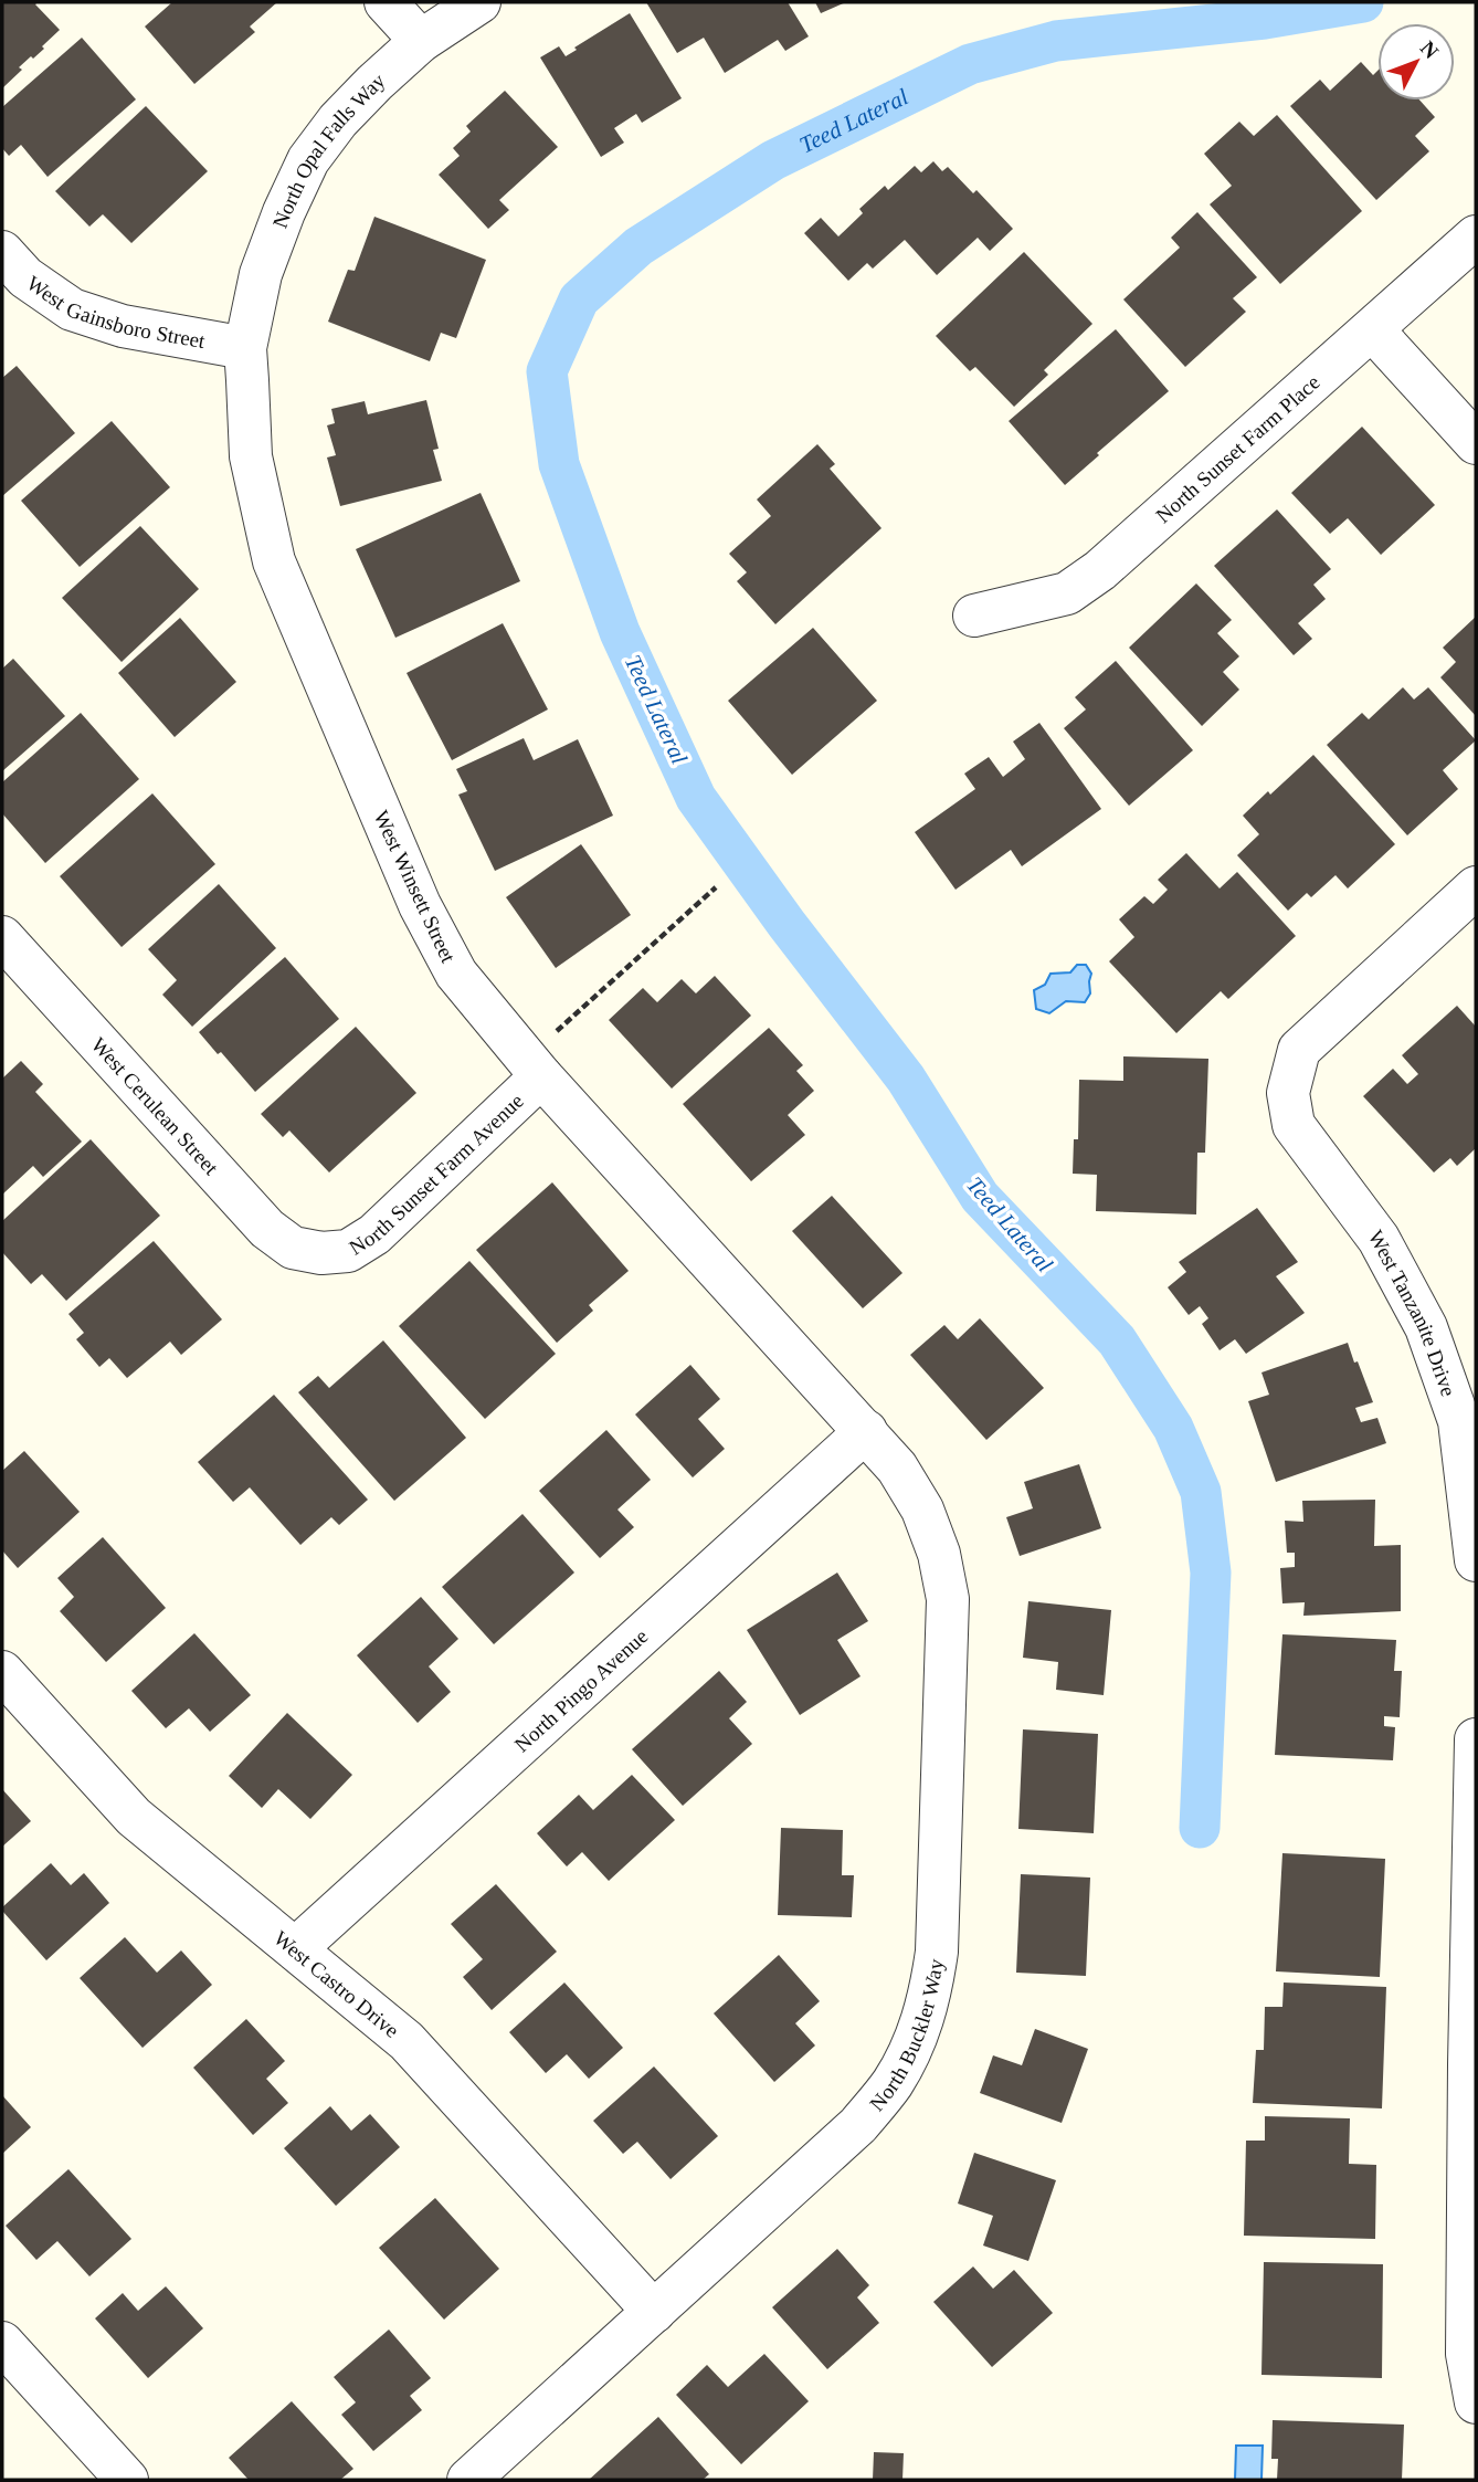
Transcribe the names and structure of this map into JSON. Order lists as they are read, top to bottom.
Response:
{
  "streets": {
    "street": [
      "North Opal Falls Way",
      "West Gainsboro Street",
      "North Sunset Farm Place",
      "West Winsett Street",
      "West Cerulean Street",
      "North Sunset Farm Avenue",
      "West Tanzanite Drive",
      "North Pingo Avenue",
      "West Castro Drive",
      "North Buckler Way"
    ]
  },
  "crossings": [
    ["North Opal Falls Way", "West Gainsboro Street"],
    ["North Opal Falls Way", "West Winsett Street"],
    ["West Gainsboro Street", "West Winsett Street"],
    ["West Winsett Street", "North Sunset Farm Avenue"],
    ["West Winsett Street", "North Pingo Avenue"],
    ["West Winsett Street", "North Buckler Way"],
    ["West Cerulean Street", "North Sunset Farm Avenue"],
    ["North Pingo Avenue", "West Castro Drive"],
    ["North Pingo Avenue", "North Buckler Way"],
    ["West Castro Drive", "North Buckler Way"]
  ],
  "water": ["Teed Lateral"],
  "north": "top right"
}
